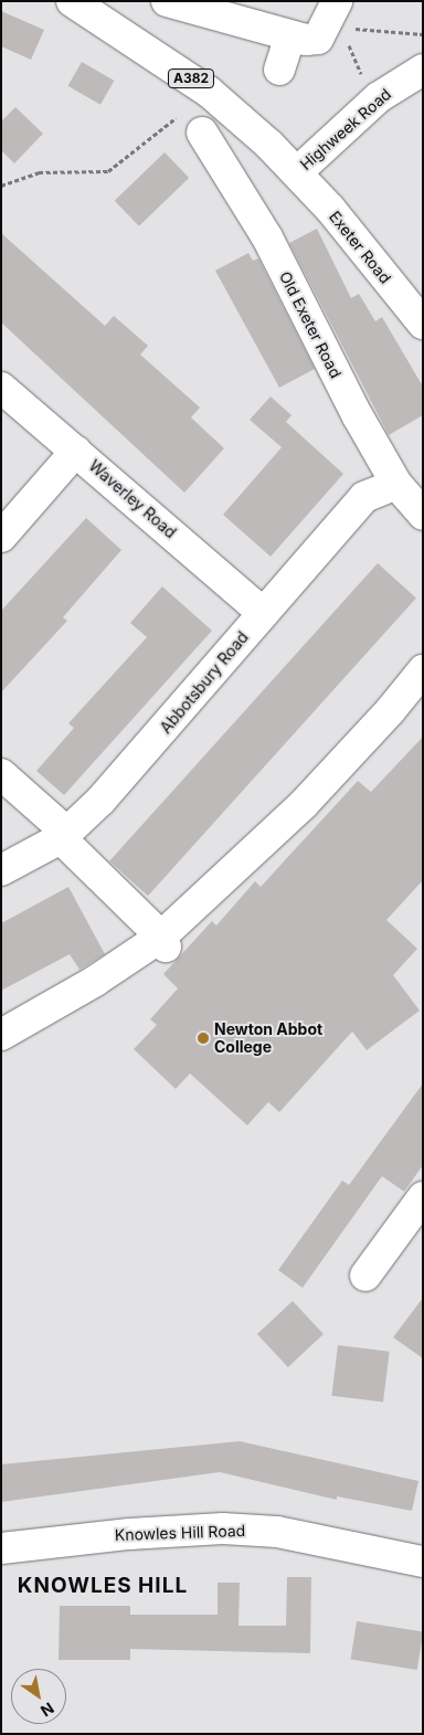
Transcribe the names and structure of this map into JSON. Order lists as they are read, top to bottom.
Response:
{
  "streets": {
    "street": [
      "A382",
      "Highweek Road",
      "Exeter Road",
      "Old Exeter Road",
      "Waverley Road",
      "Abbotsbury Road",
      "Knowles Hill Road"
    ]
  },
  "crossings": [
    ["A382", "Highweek Road"],
    ["A382", "Exeter Road"],
    ["Highweek Road", "Exeter Road"],
    ["Old Exeter Road", "Abbotsbury Road"],
    ["Waverley Road", "Abbotsbury Road"]
  ],
  "districts": ["KNOWLES HILL"],
  "places": ["Newton Abbot College"],
  "north": "bottom right"
}
